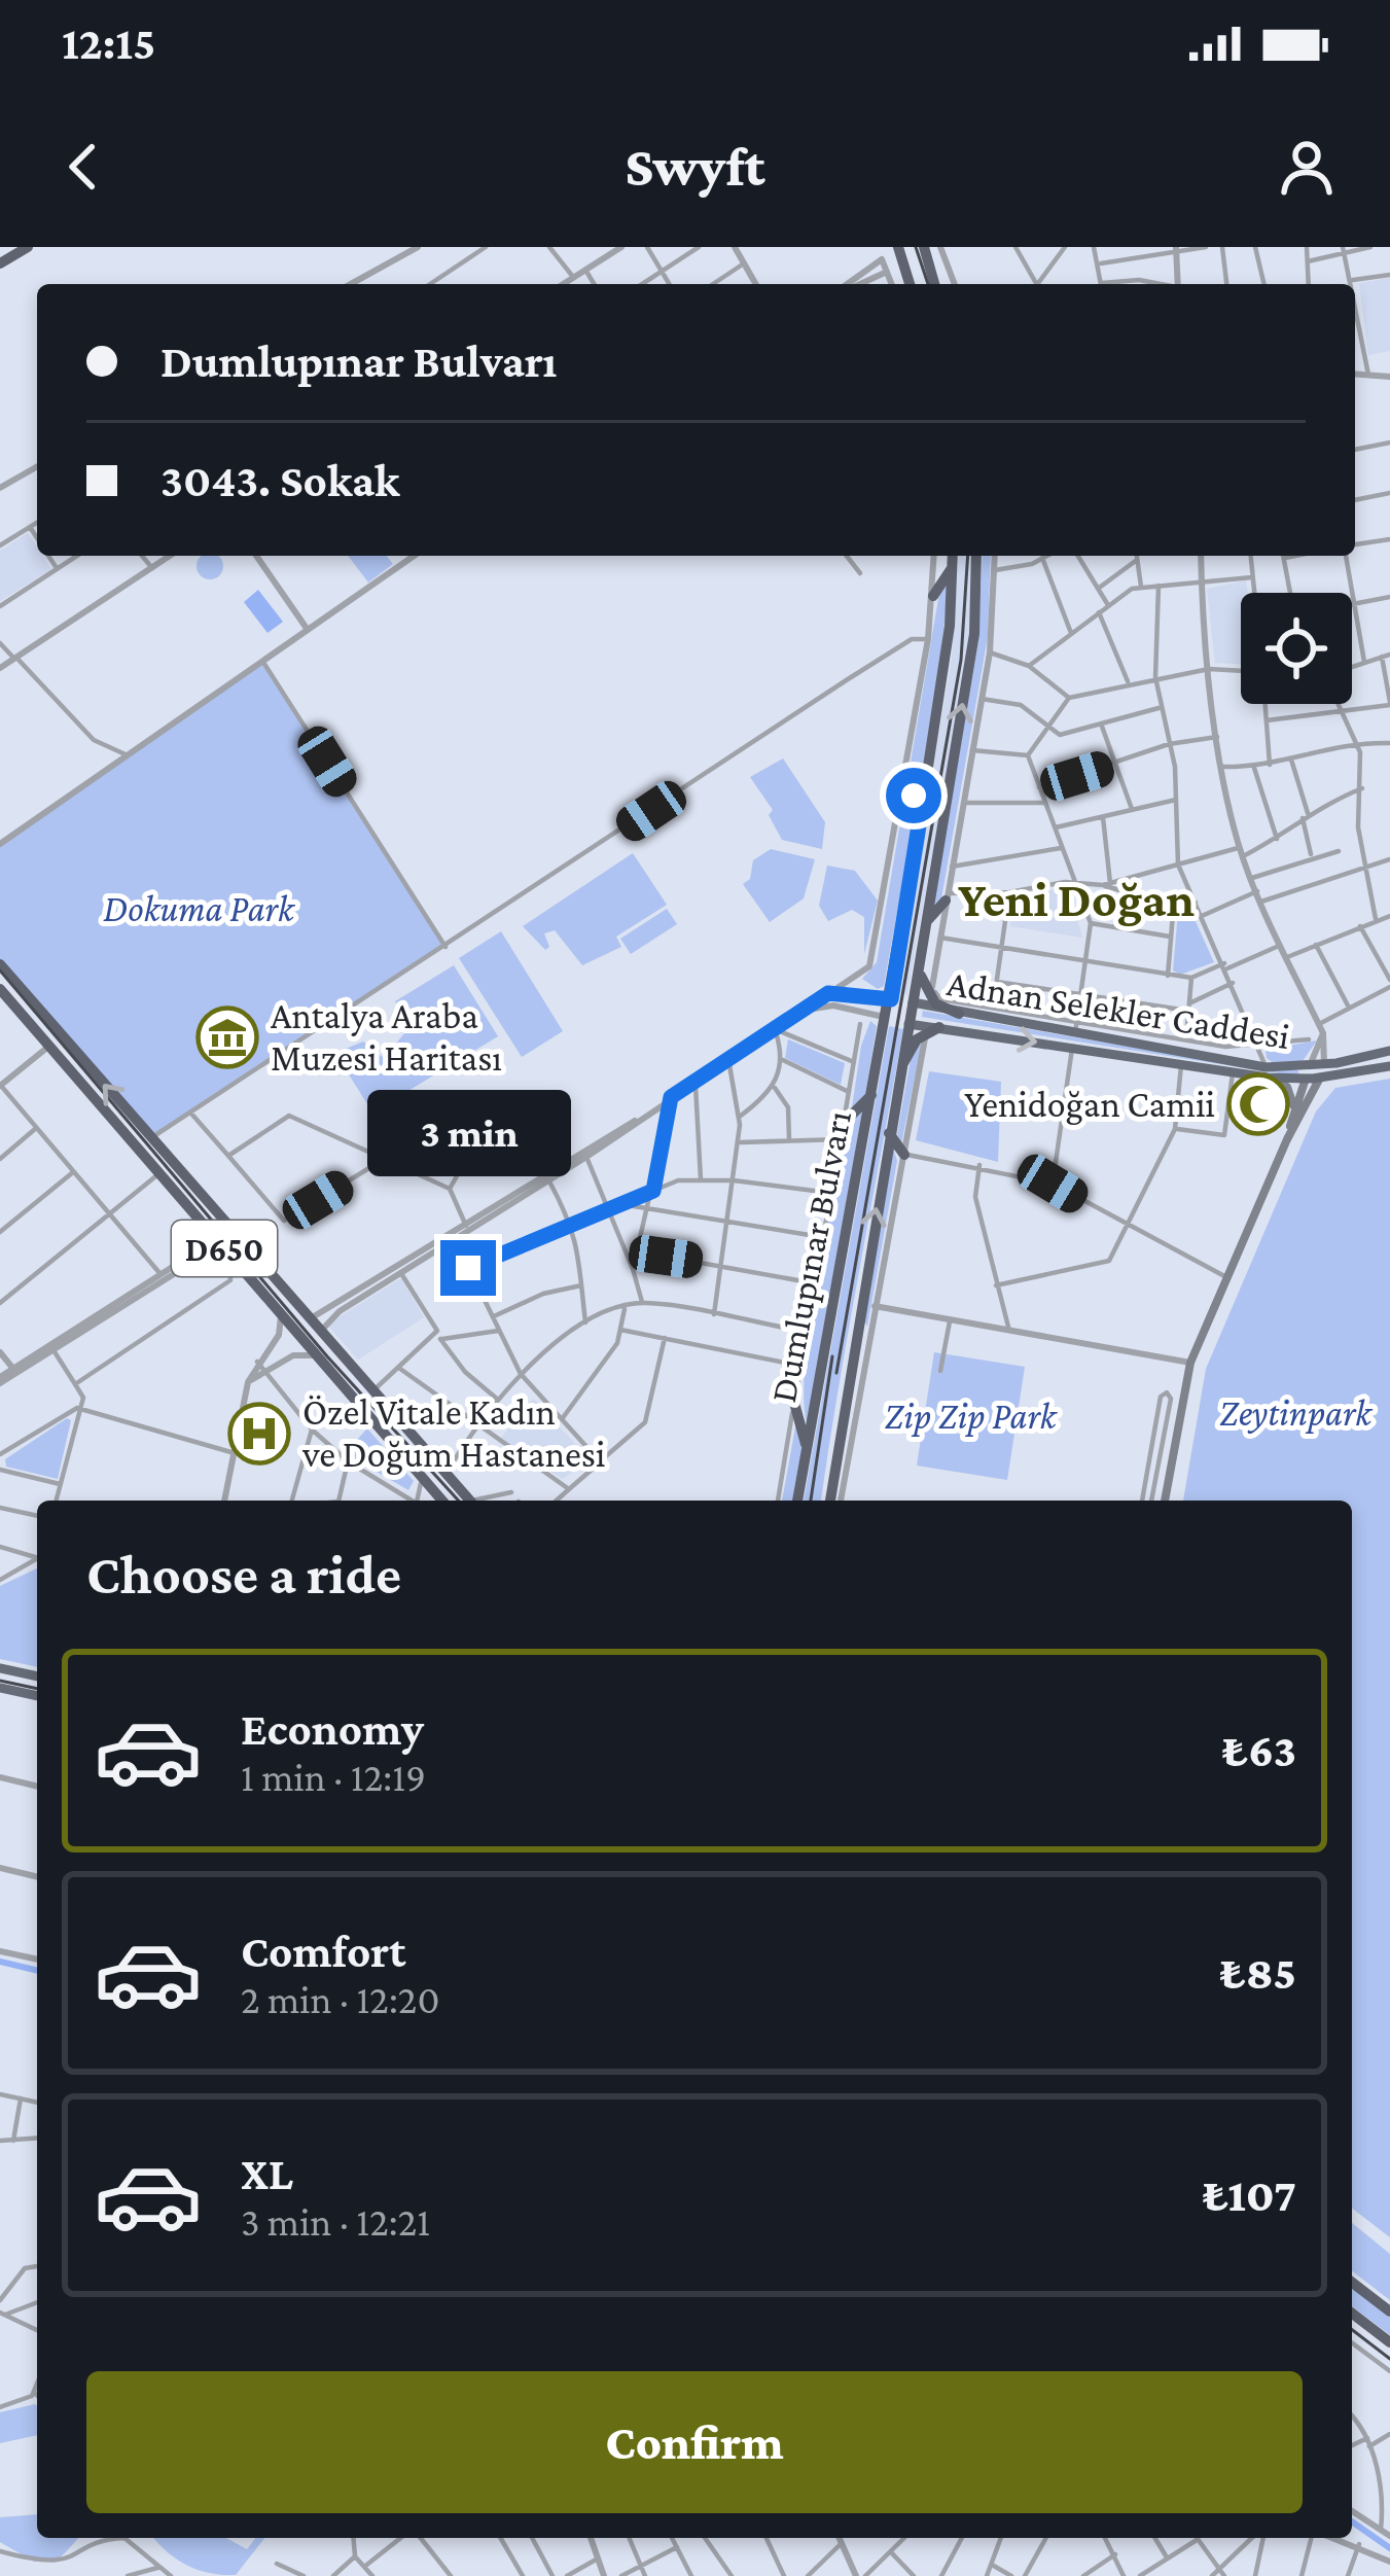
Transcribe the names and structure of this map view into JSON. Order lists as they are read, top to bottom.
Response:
{
  "streets": {
    "highway": ["D650", "Dumlupınar Bulvarı"],
    "main road": ["Adnan Selekler Caddesi"]
  },
  "crossings": [
    ["Adnan Selekler Caddesi", "Dumlupınar Bulvarı"]
  ],
  "districts": ["Yeni Doğan"],
  "parks": ["Dokuma Park", "Zeytinpark", "Zip Zip Park"],
  "places": {
    "museum": ["Antalya Araba Muzesi Haritası"],
    "mosque": ["Yenidoğan Camii"],
    "hospital": ["Özel Vitale Kadın ve Doğum Hastanesi"]
  },
  "page": {
    "status": "12:15",
    "header": "Swyft",
    "banner": ["Dumlupınar Bulvarı", "3043. Sokak"],
    "bubble": "3 min",
    "heading": "Choose a ride",
    "list": [
      {
        "name": "Economy",
        "note": "1 min · 12:19",
        "value": "₺63"
      },
      {
        "name": "Comfort",
        "note": "2 min · 12:20",
        "value": "₺85"
      },
      {
        "name": "XL",
        "note": "3 min · 12:21",
        "value": "₺107"
      }
    ],
    "buttons": "Confirm"
  }
}
